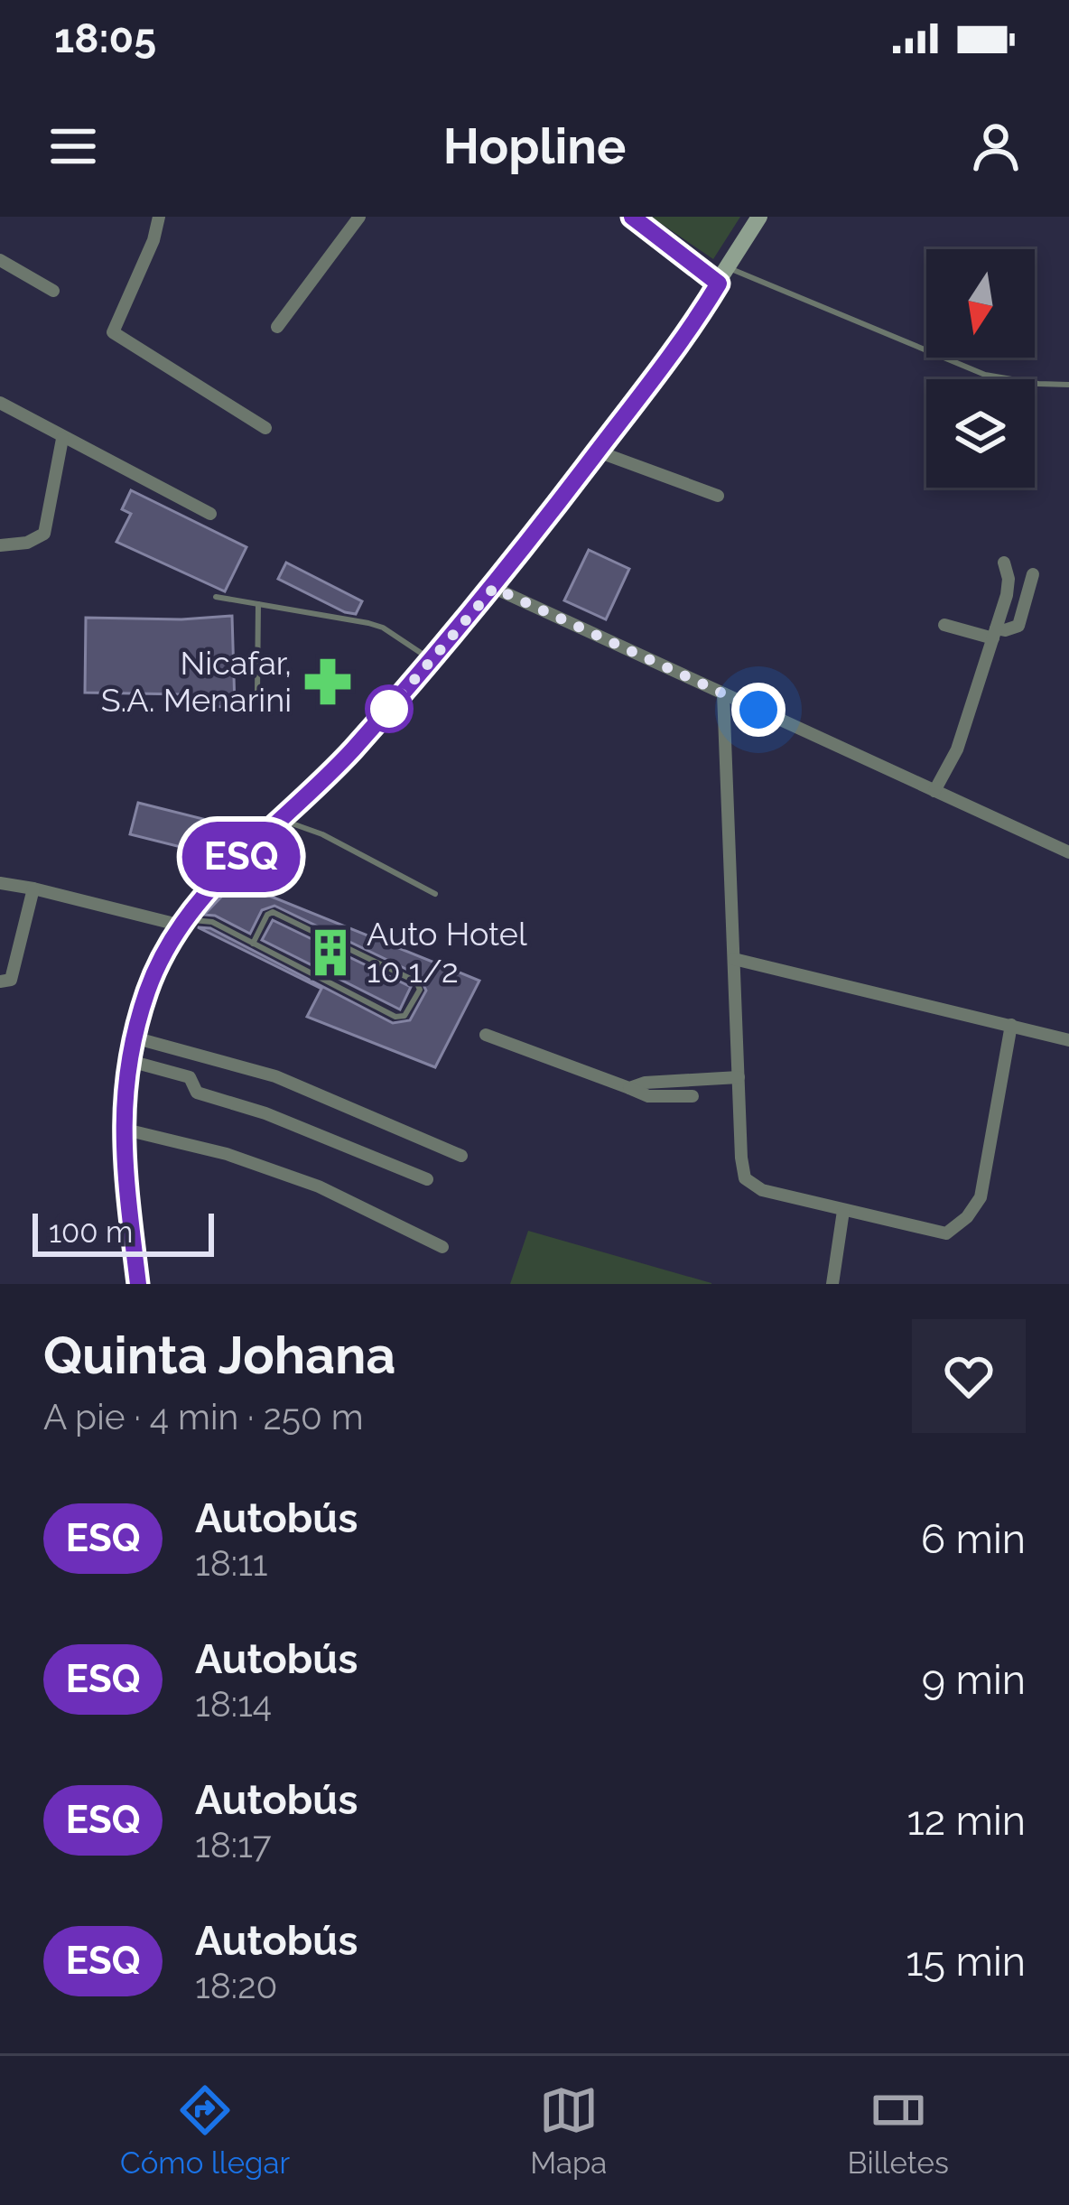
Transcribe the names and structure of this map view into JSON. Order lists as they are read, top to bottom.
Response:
{
  "places": {
    "pharmacy": ["Nicafar, S.A. Menarini"],
    "building": ["Auto Hotel 10 1/2"]
  },
  "lines": ["bus line ESQ"],
  "scale_bar": "100 m",
  "north": "bottom",
  "page": {
    "status": "18:05",
    "header": "Hopline",
    "on_map": "ESQ",
    "scale": "100 m",
    "heading": ["Quinta Johana", "A pie · 4 min · 250 m"],
    "list": [
      {
        "mark": "ESQ",
        "name": "Autobús",
        "note": "18:11",
        "value": "6 min"
      },
      {
        "mark": "ESQ",
        "name": "Autobús",
        "note": "18:14",
        "value": "9 min"
      },
      {
        "mark": "ESQ",
        "name": "Autobús",
        "note": "18:17",
        "value": "12 min"
      },
      {
        "mark": "ESQ",
        "name": "Autobús",
        "note": "18:20",
        "value": "15 min"
      }
    ],
    "tabs": ["Cómo llegar", "Mapa", "Billetes"]
  }
}
